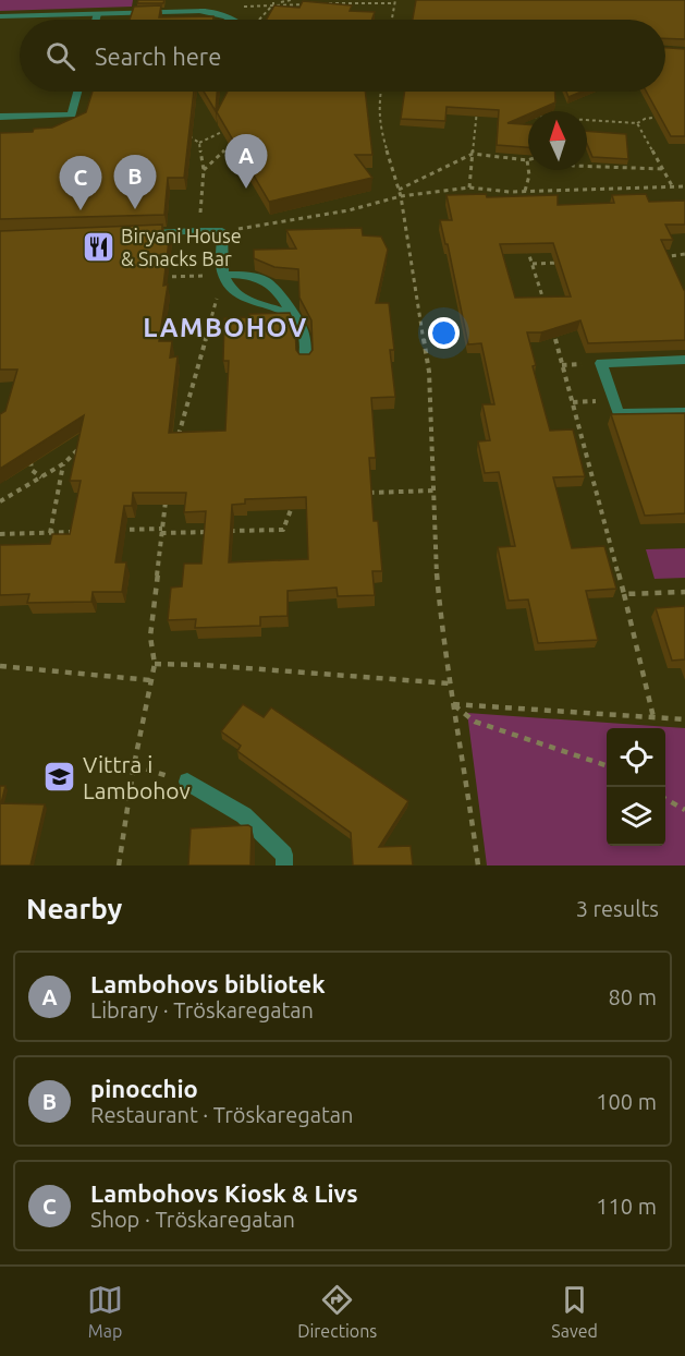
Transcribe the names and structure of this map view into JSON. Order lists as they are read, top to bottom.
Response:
{
  "districts": ["LAMBOHOV"],
  "places": {
    "restaurant": ["Biryani House & Snacks Bar"],
    "school or university": ["Vittra i Lambohov"]
  },
  "north": "top",
  "page": {
    "search": "Search here",
    "pins": ["A", "B", "C"],
    "heading": ["Nearby", "3 results"],
    "list": [
      {
        "mark": "A",
        "name": "Lambohovs bibliotek",
        "note": "Library · Tröskaregatan",
        "value": "80 m"
      },
      {
        "mark": "B",
        "name": "pinocchio",
        "note": "Restaurant · Tröskaregatan",
        "value": "100 m"
      },
      {
        "mark": "C",
        "name": "Lambohovs Kiosk & Livs",
        "note": "Shop · Tröskaregatan",
        "value": "110 m"
      }
    ],
    "nav": ["Map", "Directions", "Saved"]
  }
}
